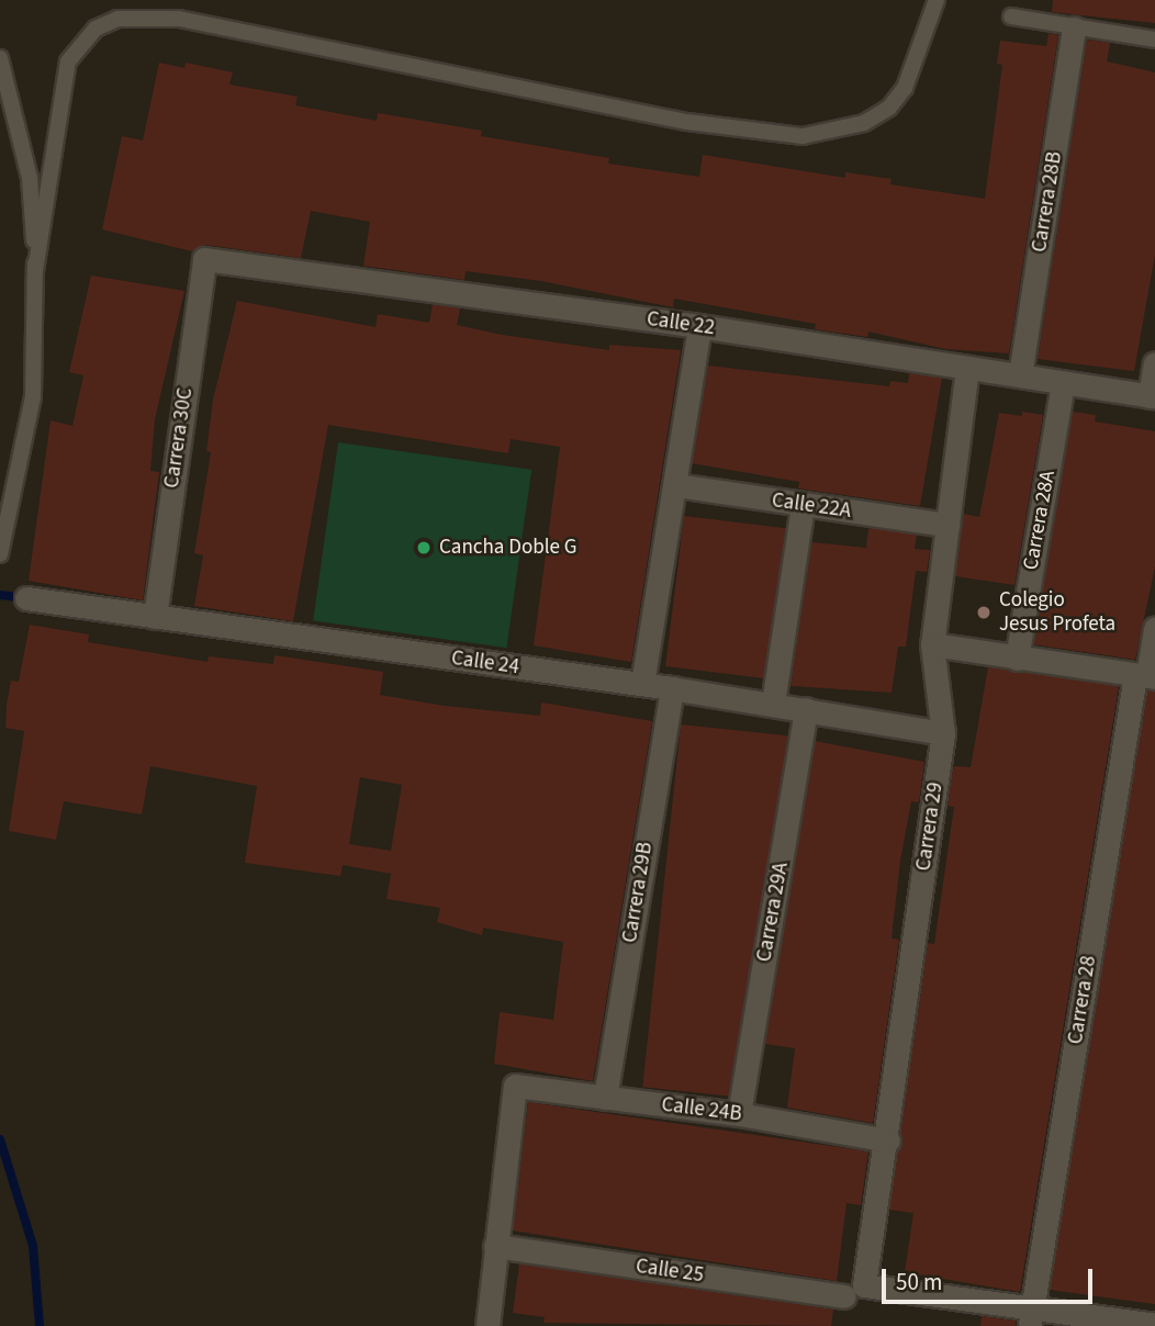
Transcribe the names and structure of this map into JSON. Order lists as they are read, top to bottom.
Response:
{
  "streets": {
    "street": [
      "Carrera 28B",
      "Calle 22",
      "Carrera 30C",
      "Calle 22A",
      "Carrera 28A",
      "Calle 24",
      "Carrera 29",
      "Carrera 29B",
      "Carrera 29A",
      "Carrera 28",
      "Calle 24B",
      "Calle 25"
    ]
  },
  "crossings": [
    ["Carrera 28B", "Calle 22"],
    ["Calle 22", "Carrera 30C"],
    ["Calle 22", "Carrera 28A"],
    ["Calle 22", "Carrera 29"],
    ["Carrera 30C", "Calle 24"],
    ["Calle 22A", "Carrera 29"],
    ["Calle 24", "Carrera 29"],
    ["Calle 24", "Carrera 29B"],
    ["Calle 24", "Carrera 29A"],
    ["Carrera 29", "Calle 24B"],
    ["Carrera 29", "Calle 25"],
    ["Carrera 29B", "Calle 24B"],
    ["Carrera 29A", "Calle 24B"],
    ["Carrera 28", "Calle 25"],
    ["Calle 24B", "Calle 25"]
  ],
  "places": ["Cancha Doble G", "Colegio Jesus Profeta"],
  "scale_bar": "50 m"
}
